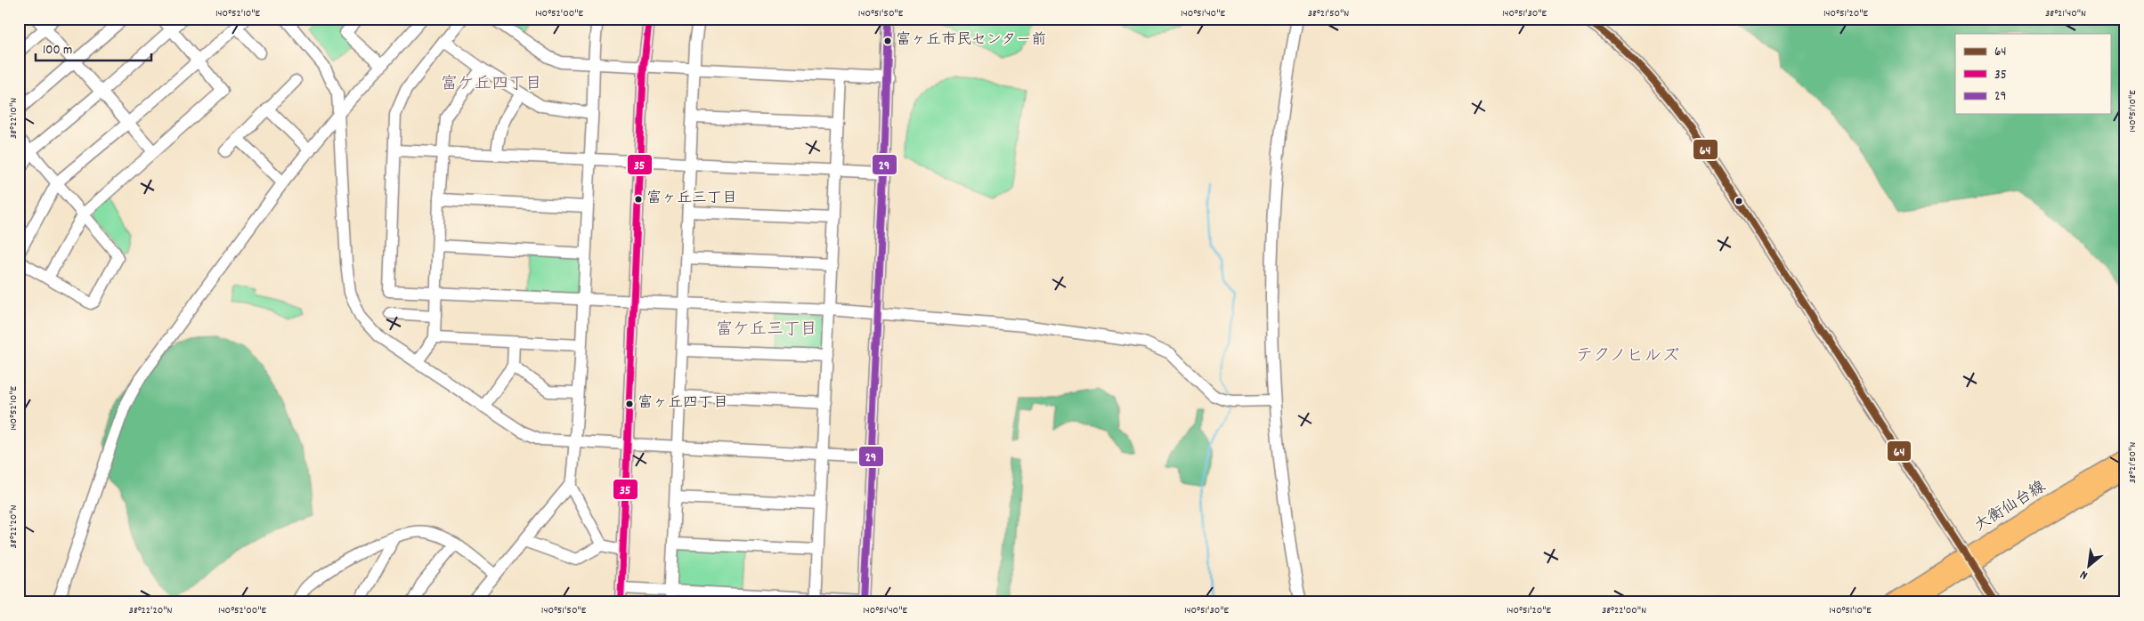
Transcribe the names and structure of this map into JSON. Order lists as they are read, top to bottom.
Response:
{
  "streets": {
    "main road": ["大衡仙台線"]
  },
  "districts": ["富ケ丘四丁目", "富ケ丘三丁目", "テクノヒルズ"],
  "places": ["富ヶ丘市民センター前", "富ヶ丘三丁目", "富ヶ丘四丁目"],
  "lines": ["transit line 64", "transit line 35", "transit line 29"],
  "legend": ["64", "35", "29"],
  "scale_bar": "100 m",
  "north": "bottom left",
  "coordinates": [
    "140°52'10\"E",
    "140°52'00\"E",
    "140°51'50\"E",
    "140°51'40\"E",
    "38°21'50\"N",
    "140°51'30\"E",
    "140°51'20\"E",
    "38°21'40\"N",
    "140°51'10\"E",
    "38°22'10\"N",
    "38°22'20\"N",
    "38°22'00\"N"
  ]
}
